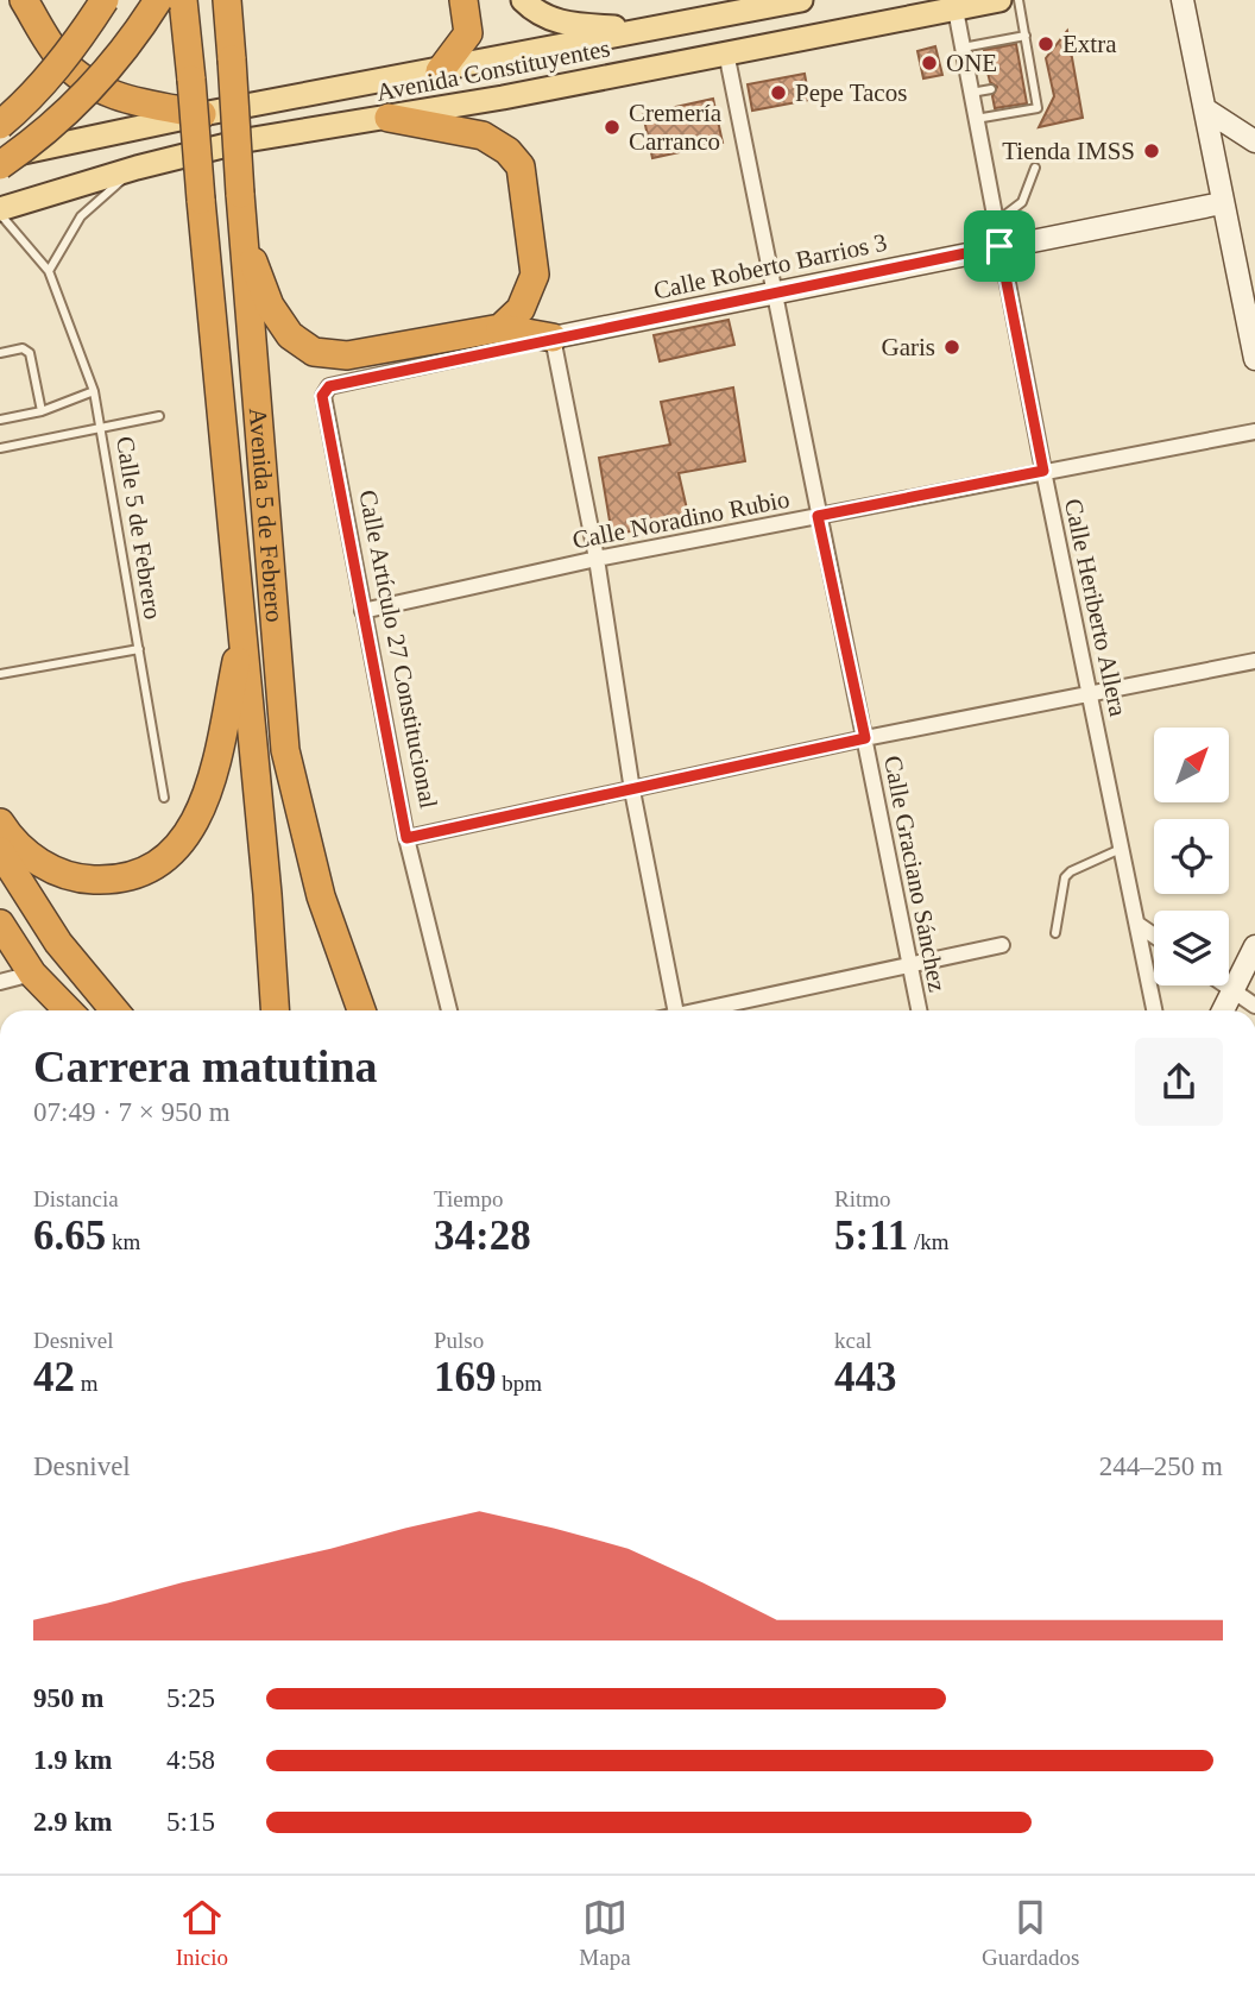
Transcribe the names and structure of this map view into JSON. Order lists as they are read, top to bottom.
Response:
{
  "streets": {
    "highway": ["Avenida 5 de Febrero"],
    "main road": ["Avenida Constituyentes"],
    "street": [
      "Calle Roberto Barrios 3",
      "Calle Noradino Rubio",
      "Calle Heriberto Allera",
      "Calle Artículo 27 Constitucional",
      "Calle Graciano Sánchez"
    ],
    "lane": ["Calle 5 de Febrero"]
  },
  "crossings": [
    ["Avenida Constituyentes", "Calle 5 de Febrero"],
    ["Avenida Constituyentes", "Calle Heriberto Allera"],
    ["Avenida Constituyentes", "Calle Graciano Sánchez"],
    ["Calle Roberto Barrios 3", "Calle Heriberto Allera"],
    ["Calle Roberto Barrios 3", "Calle Artículo 27 Constitucional"],
    ["Calle Roberto Barrios 3", "Calle Graciano Sánchez"],
    ["Calle Noradino Rubio", "Calle Heriberto Allera"],
    ["Calle Noradino Rubio", "Calle Artículo 27 Constitucional"],
    ["Calle Noradino Rubio", "Calle Graciano Sánchez"]
  ],
  "places": [
    "Extra",
    "ONE",
    "Pepe Tacos",
    "Cremería Carranco",
    "Tienda IMSS",
    "Garis"
  ],
  "north": "top right",
  "page": {
    "heading": ["Carrera matutina", "07:49 · 7 × 950 m"],
    "stats": [
      ["Distancia", "6.65 km"],
      ["Tiempo", "34:28"],
      ["Ritmo", "5:11 /km"],
      ["Desnivel", "42 m"],
      ["Pulso", "169 bpm"],
      ["kcal", "443"]
    ],
    "chart": ["Desnivel", "244–250 m"],
    "list": [
      {
        "name": "950 m",
        "note": "5:25"
      },
      {
        "name": "1.9 km",
        "note": "4:58"
      },
      {
        "name": "2.9 km",
        "note": "5:15"
      }
    ],
    "tabs": ["Inicio", "Mapa", "Guardados"]
  }
}
